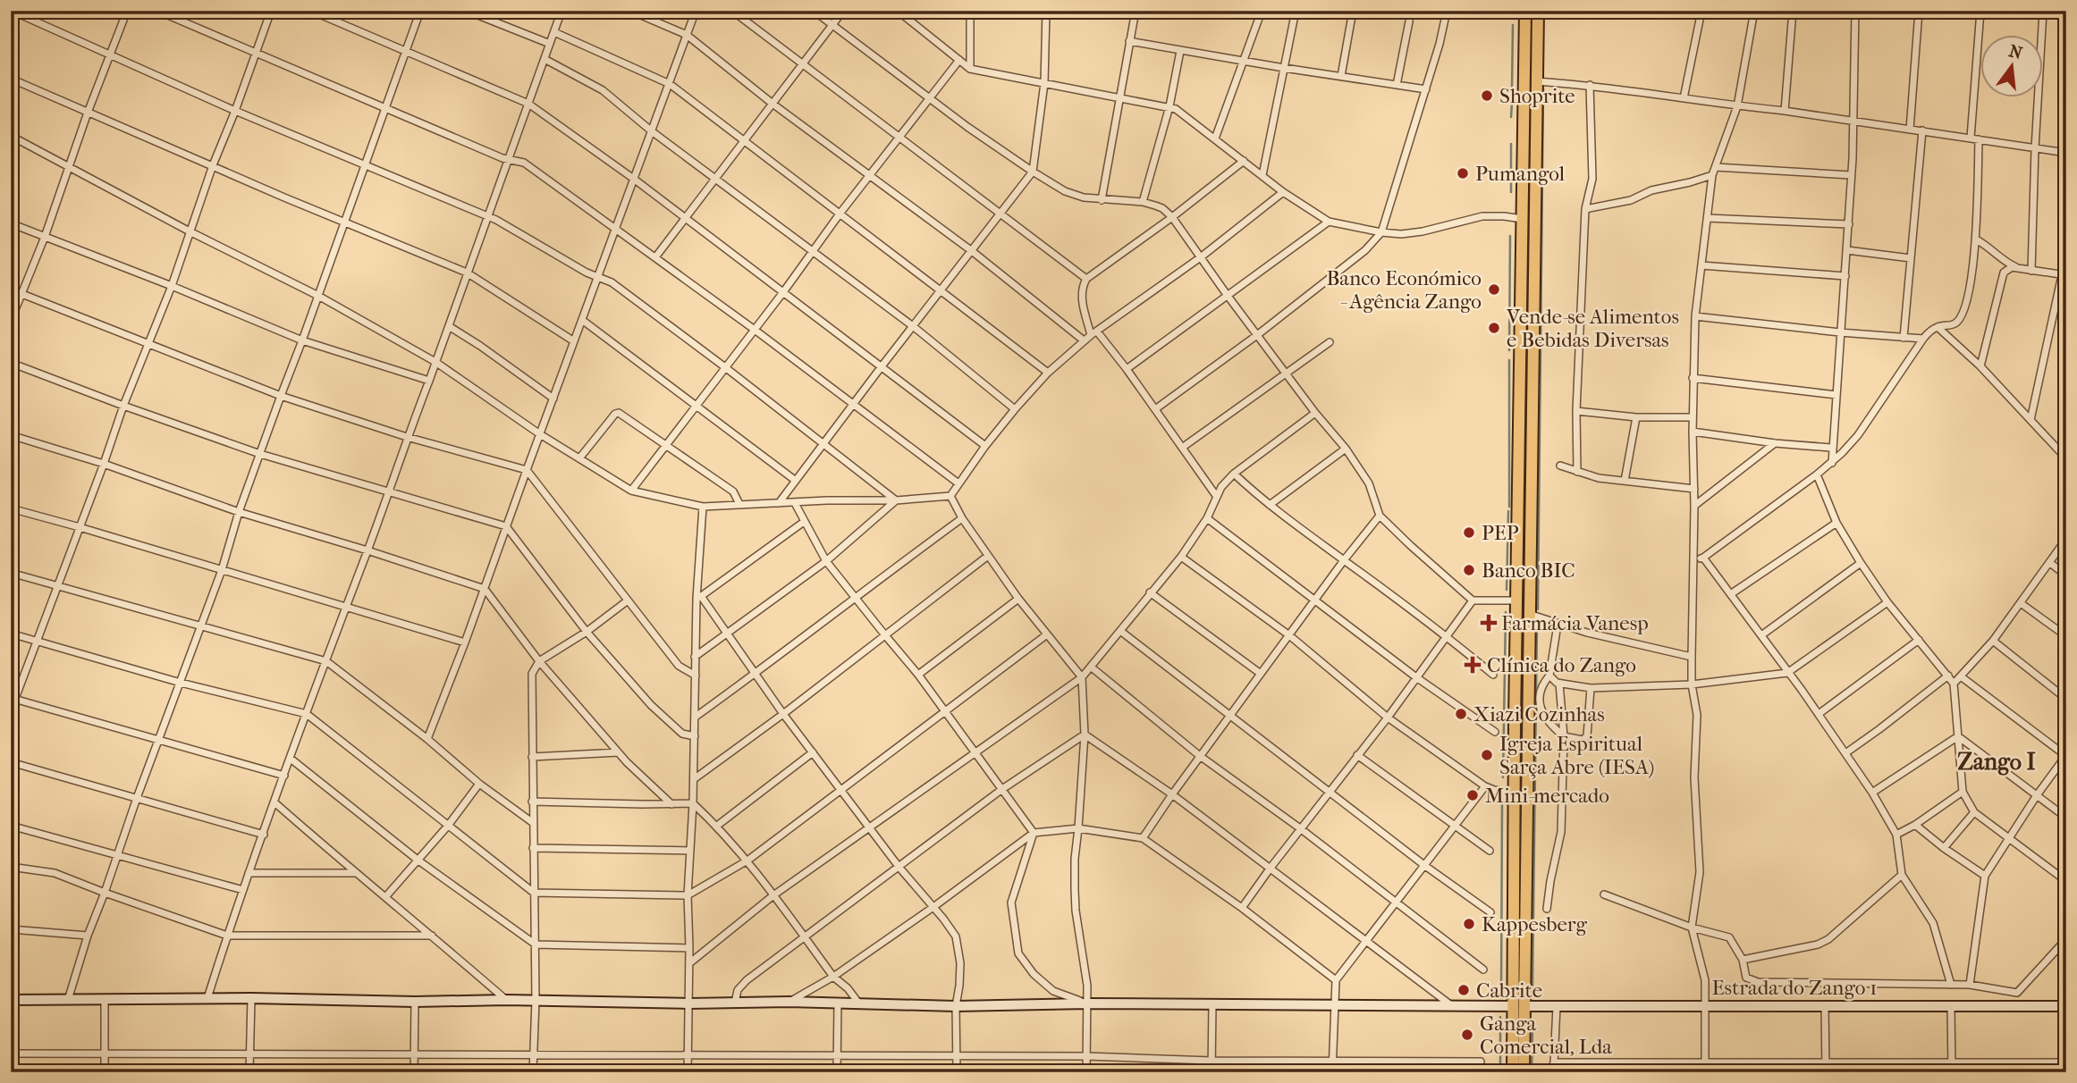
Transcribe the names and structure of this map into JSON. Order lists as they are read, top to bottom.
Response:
{
  "streets": {
    "street": ["Estrada do Zango 1"]
  },
  "districts": ["Zango I"],
  "places": {
    "other": [
      "Shoprite",
      "Pumangol",
      "Banco Económico - Agência Zango",
      "Vende-se Alimentos e Bebidas Diversas",
      "PEP",
      "Banco BIC",
      "Xiazi Cozinhas",
      "Igreja Espiritual Sarça Abre (IESA)",
      "Mini-mercado",
      "Kappesberg",
      "Cabrite",
      "Ganga Comercial, Lda"
    ],
    "health": ["Farmácia Vanesp", "Clínica do Zango"]
  },
  "north": "top"
}
